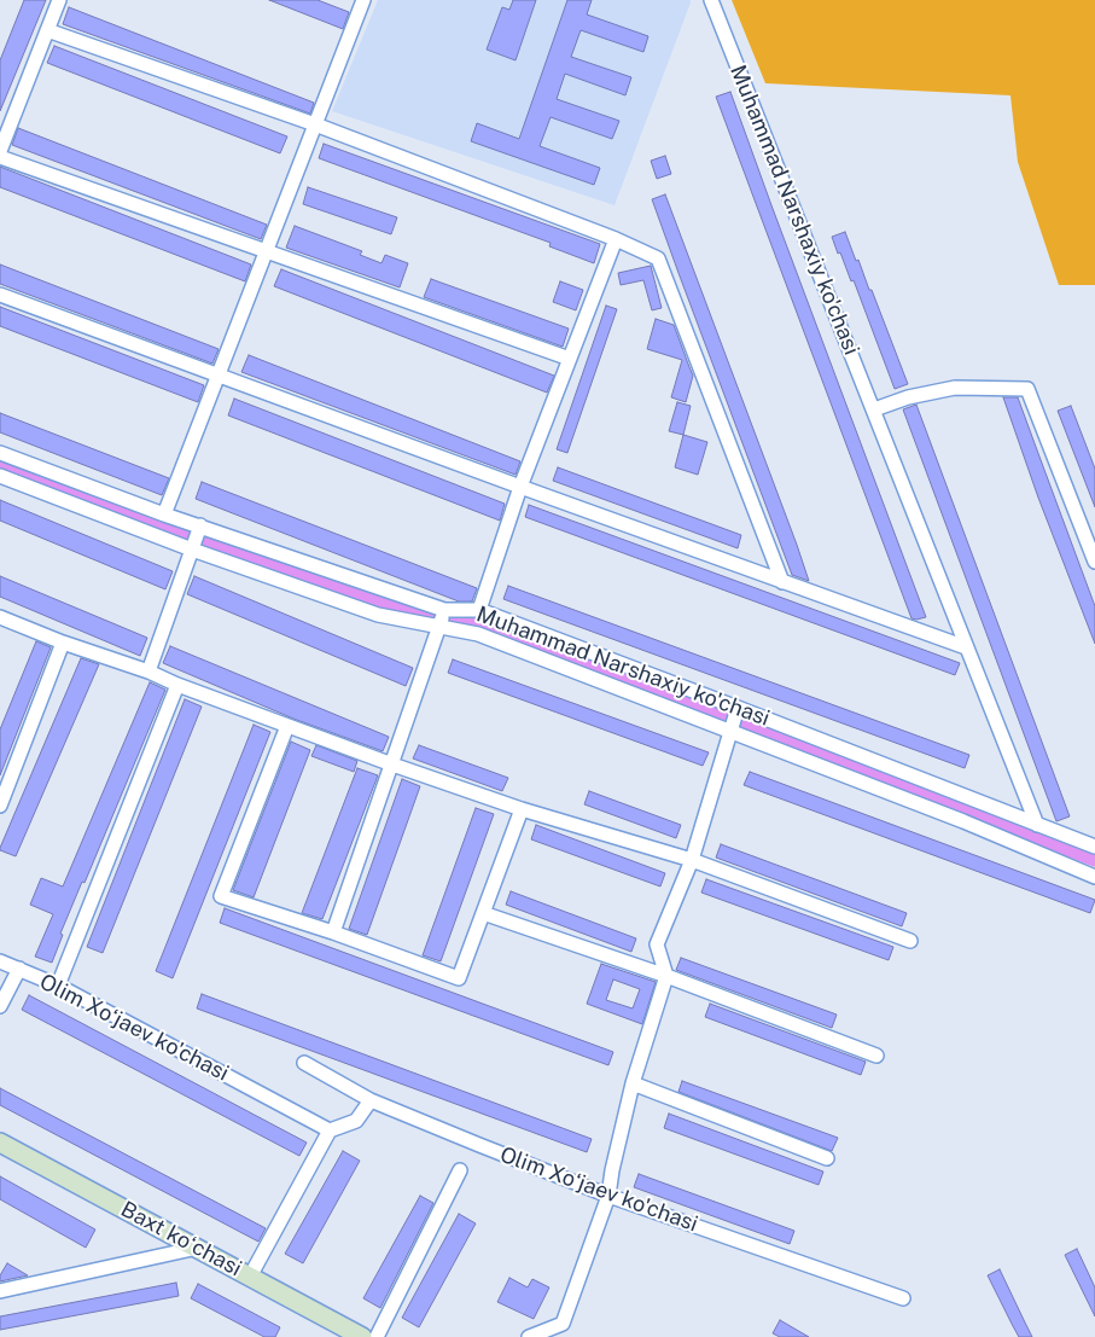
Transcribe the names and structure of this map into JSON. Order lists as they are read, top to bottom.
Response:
{
  "streets": {
    "main road": ["Baxt koʻchasi"],
    "street": ["Muhammad Narshaxiy ko'chasi", "Olim Xoʻjaev ko'chasi"]
  }
}
